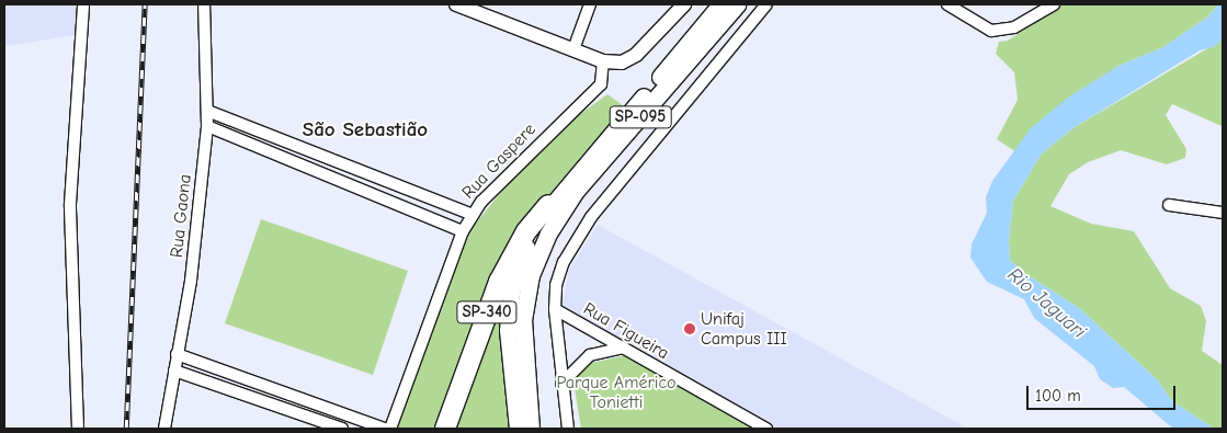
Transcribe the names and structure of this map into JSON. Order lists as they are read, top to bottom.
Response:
{
  "streets": {
    "highway": ["SP-340"],
    "main road": ["SP-095"],
    "street": ["Rua Gaspere", "Rua Gaona", "Rua Figueira"]
  },
  "crossings": [
    ["SP-095", "SP-340"]
  ],
  "districts": ["São Sebastião"],
  "water": ["Rio Jaguari"],
  "parks": ["Parque Américo Tonietti"],
  "places": ["Unifaj Campus III"],
  "scale_bar": "100 m"
}
